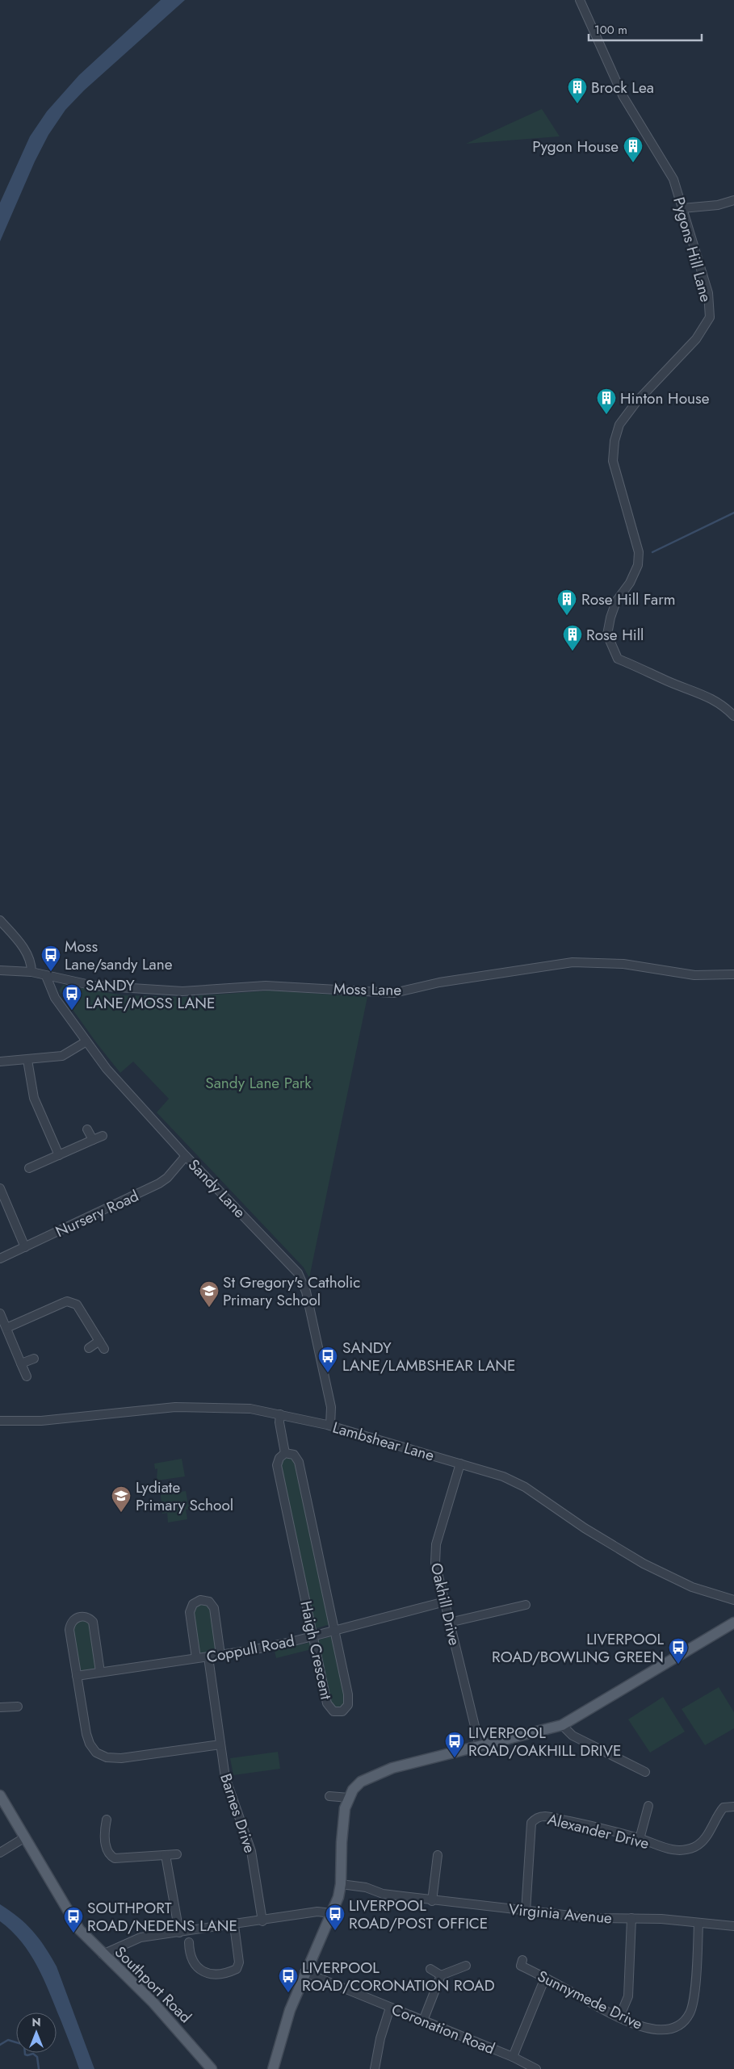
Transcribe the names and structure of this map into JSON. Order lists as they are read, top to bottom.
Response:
{
  "streets": {
    "main road": ["Southport Road"],
    "street": [
      "Pygons Hill Lane",
      "Moss Lane",
      "Sandy Lane",
      "Nursery Road",
      "Lambshear Lane",
      "Oakhill Drive",
      "Coppull Road",
      "Haigh Crescent",
      "Barnes Drive",
      "Alexander Drive",
      "Virginia Avenue",
      "Sunnymede Drive",
      "Coronation Road"
    ]
  },
  "crossings": [
    ["Moss Lane", "Sandy Lane"],
    ["Sandy Lane", "Nursery Road"],
    ["Sandy Lane", "Lambshear Lane"],
    ["Lambshear Lane", "Oakhill Drive"],
    ["Oakhill Drive", "Coppull Road"],
    ["Coppull Road", "Haigh Crescent"],
    ["Coppull Road", "Barnes Drive"],
    ["Alexander Drive", "Virginia Avenue"],
    ["Virginia Avenue", "Sunnymede Drive"]
  ],
  "parks": ["Sandy Lane Park"],
  "places": {
    "building": [
      "Brock Lea",
      "Pygon House",
      "Hinton House",
      "Rose Hill Farm",
      "Rose Hill"
    ],
    "bus stop": [
      "Moss Lane/sandy Lane",
      "SANDY LANE/MOSS LANE",
      "SANDY LANE/LAMBSHEAR LANE",
      "LIVERPOOL ROAD/BOWLING GREEN",
      "LIVERPOOL ROAD/OAKHILL DRIVE",
      "LIVERPOOL ROAD/POST OFFICE",
      "SOUTHPORT ROAD/NEDENS LANE",
      "LIVERPOOL ROAD/CORONATION ROAD"
    ],
    "school or university": ["St Gregory's Catholic Primary School", "Lydiate Primary School"]
  },
  "scale_bar": "100 m",
  "north": "top"
}
